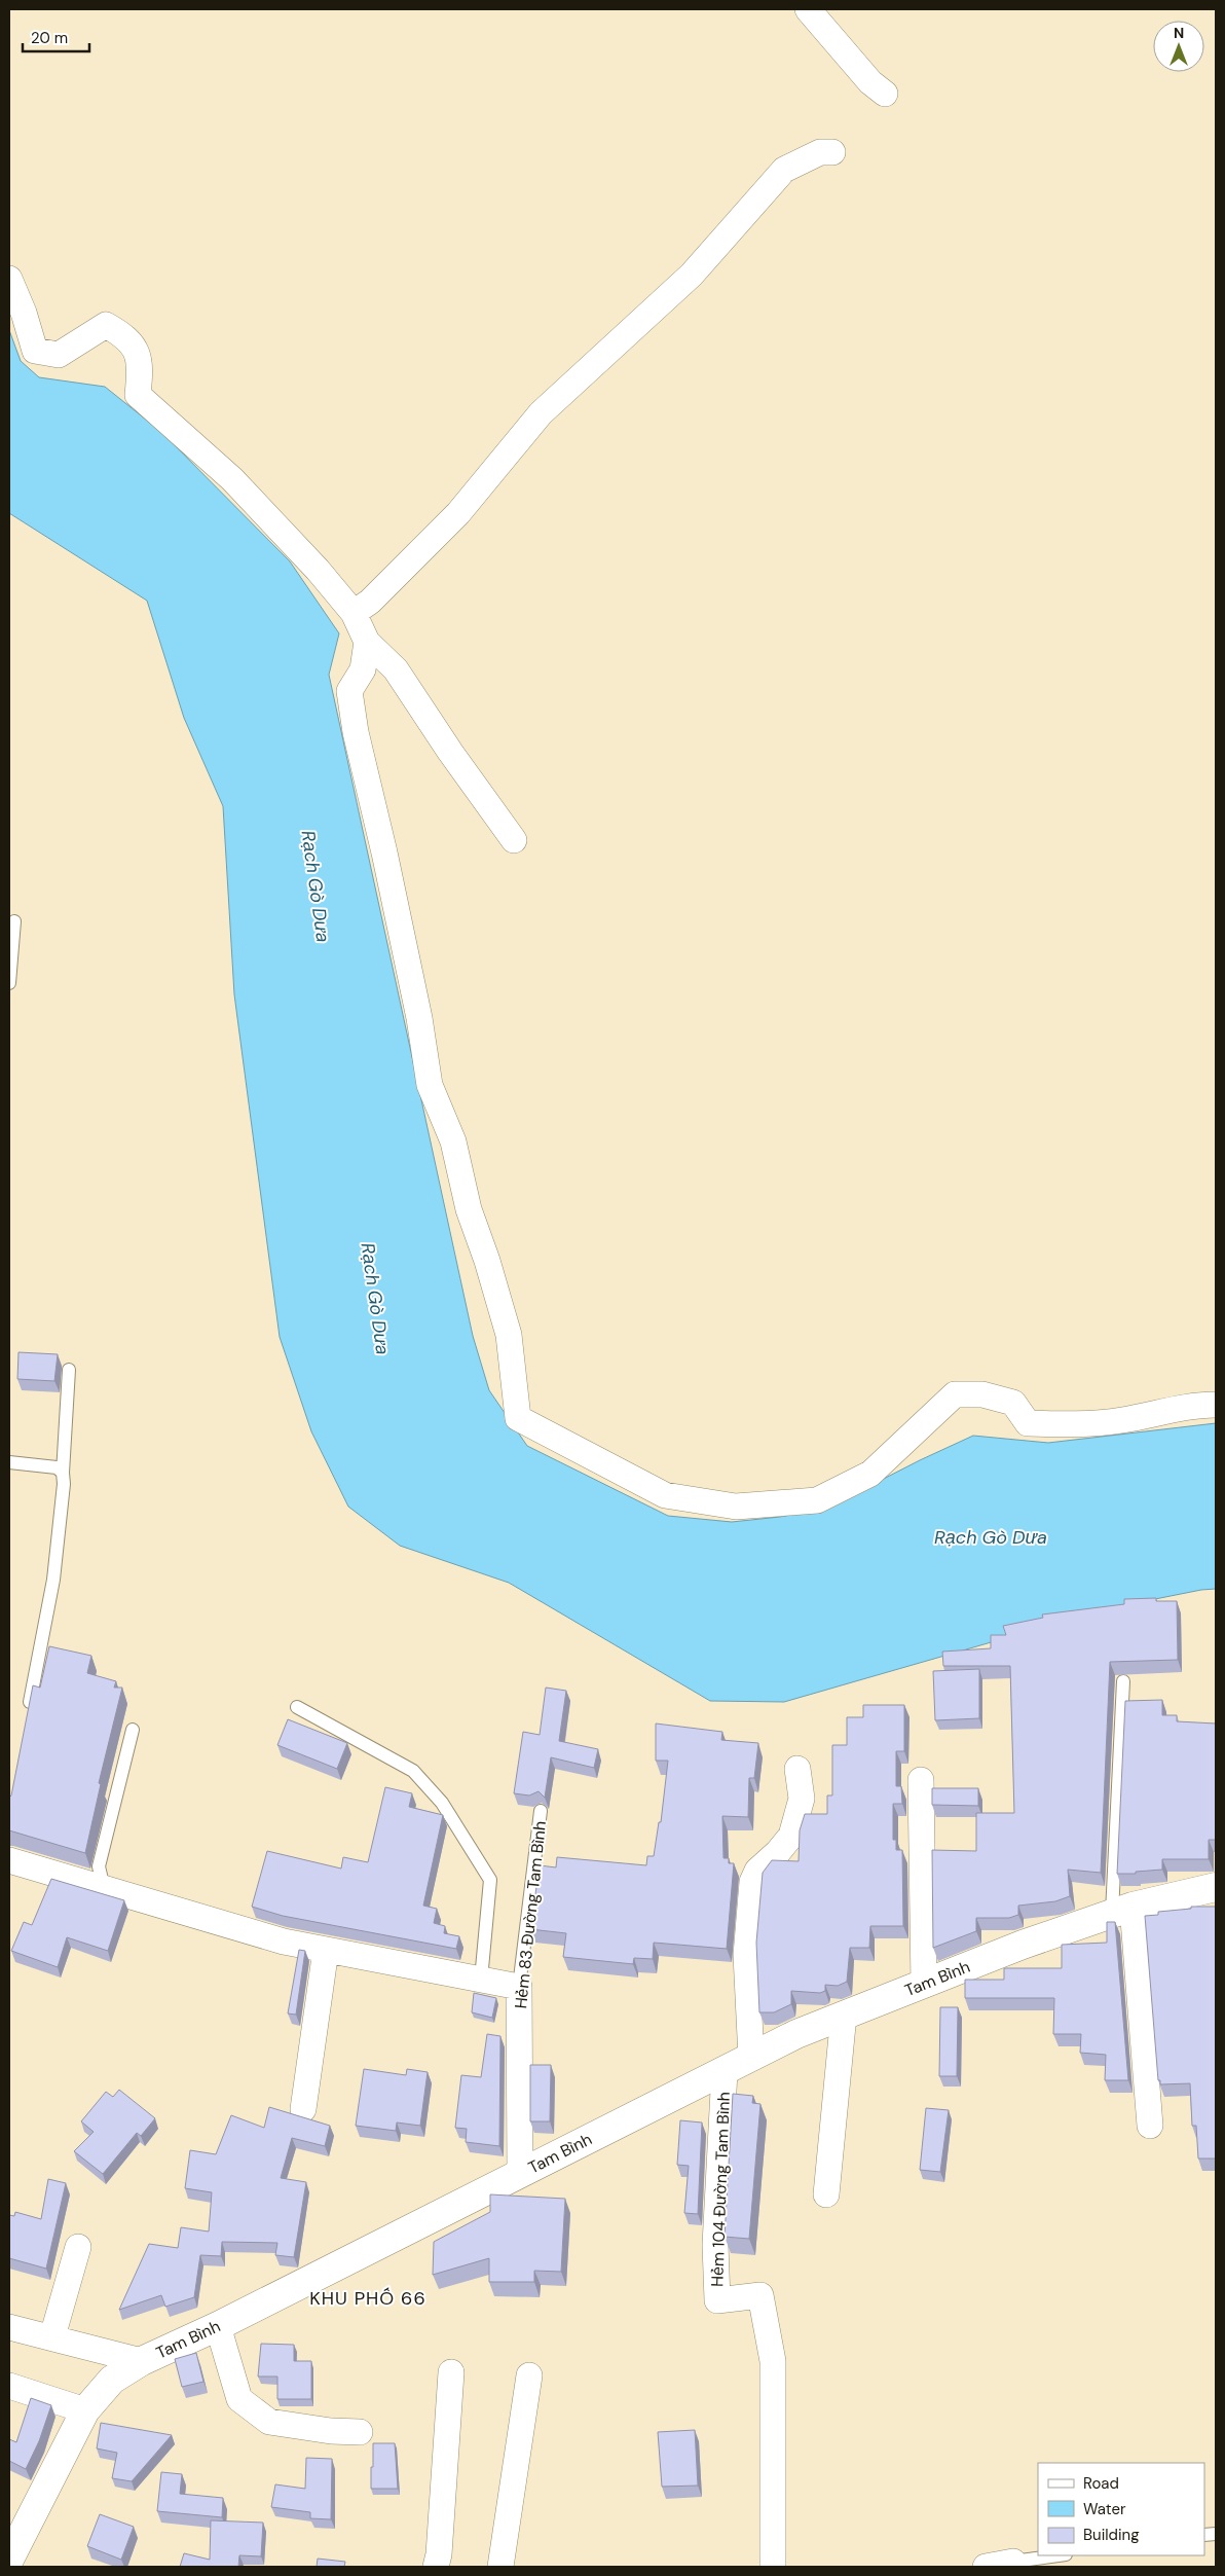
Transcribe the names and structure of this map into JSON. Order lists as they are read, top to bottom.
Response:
{
  "streets": {
    "main road": ["Tam Bình"],
    "street": ["Hẻm 83 Đường Tam Bình", "Hẻm 104 Đường Tam Bình"]
  },
  "crossings": [
    ["Hẻm 83 Đường Tam Bình", "Tam Bình"],
    ["Tam Bình", "Hẻm 104 Đường Tam Bình"]
  ],
  "districts": ["KHU PHỐ 66"],
  "water": ["Rạch Gò Dưa"],
  "legend": ["Road", "Water", "Building"],
  "scale_bar": "20 m",
  "north": "top"
}
